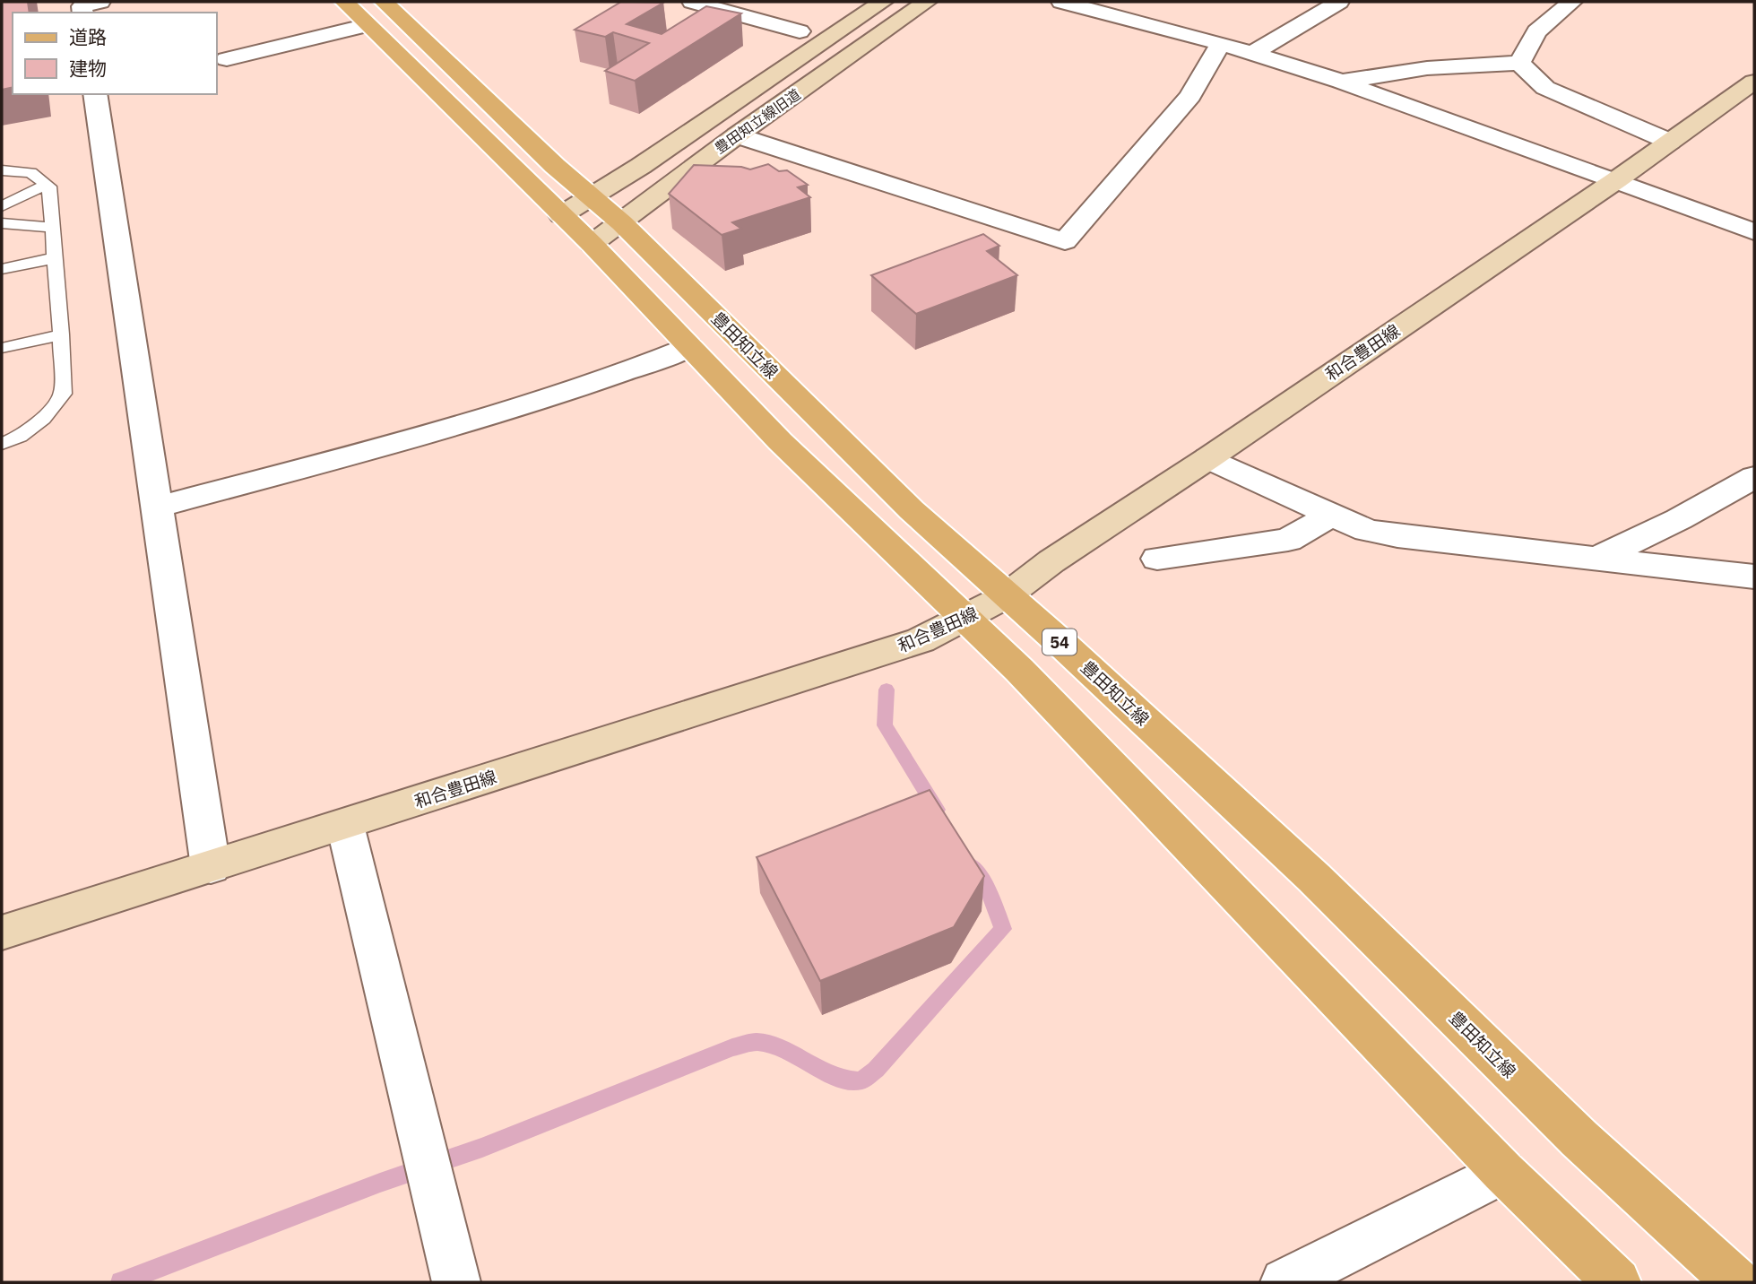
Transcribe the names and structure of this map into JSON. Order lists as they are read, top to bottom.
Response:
{
  "streets": {
    "main road": [
      "豊田知立線旧道",
      "豊田知立線",
      "和合豊田線",
      "54"
    ]
  },
  "crossings": [
    ["豊田知立線旧道", "豊田知立線"],
    ["豊田知立線", "和合豊田線"]
  ],
  "legend": ["道路", "建物"]
}
